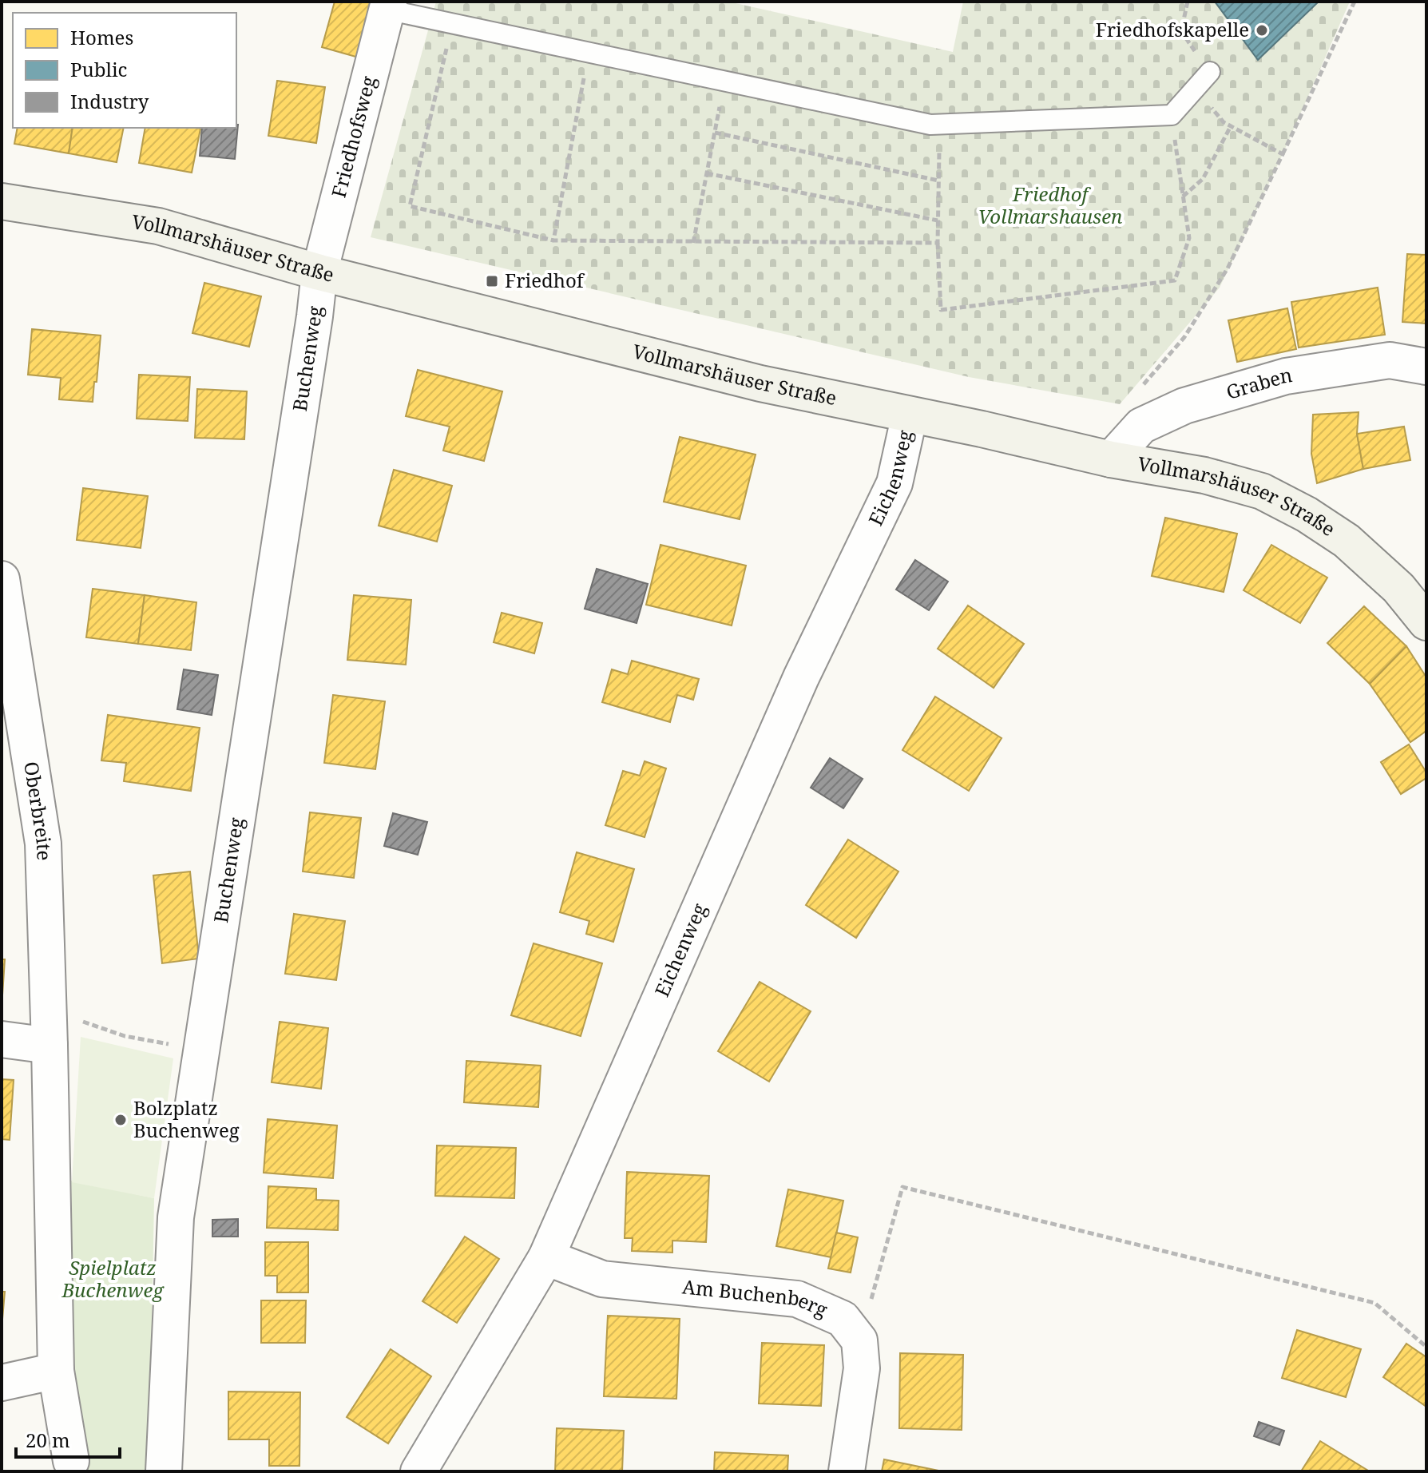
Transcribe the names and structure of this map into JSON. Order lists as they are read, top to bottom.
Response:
{
  "streets": {
    "main road": ["Vollmarshäuser Straße"],
    "street": [
      "Friedhofsweg",
      "Buchenweg",
      "Graben",
      "Eichenweg",
      "Oberbreite",
      "Am Buchenberg"
    ]
  },
  "crossings": [
    ["Friedhofsweg", "Vollmarshäuser Straße"],
    ["Friedhofsweg", "Buchenweg"],
    ["Vollmarshäuser Straße", "Buchenweg"],
    ["Vollmarshäuser Straße", "Graben"],
    ["Vollmarshäuser Straße", "Eichenweg"],
    ["Eichenweg", "Am Buchenberg"]
  ],
  "parks": ["Friedhof Vollmarshausen", "Spielplatz Buchenweg"],
  "places": {
    "other": ["Friedhofskapelle", "Bolzplatz Buchenweg"],
    "transit": ["Friedhof"]
  },
  "legend": ["Homes", "Public", "Industry"],
  "scale_bar": "20 m"
}
